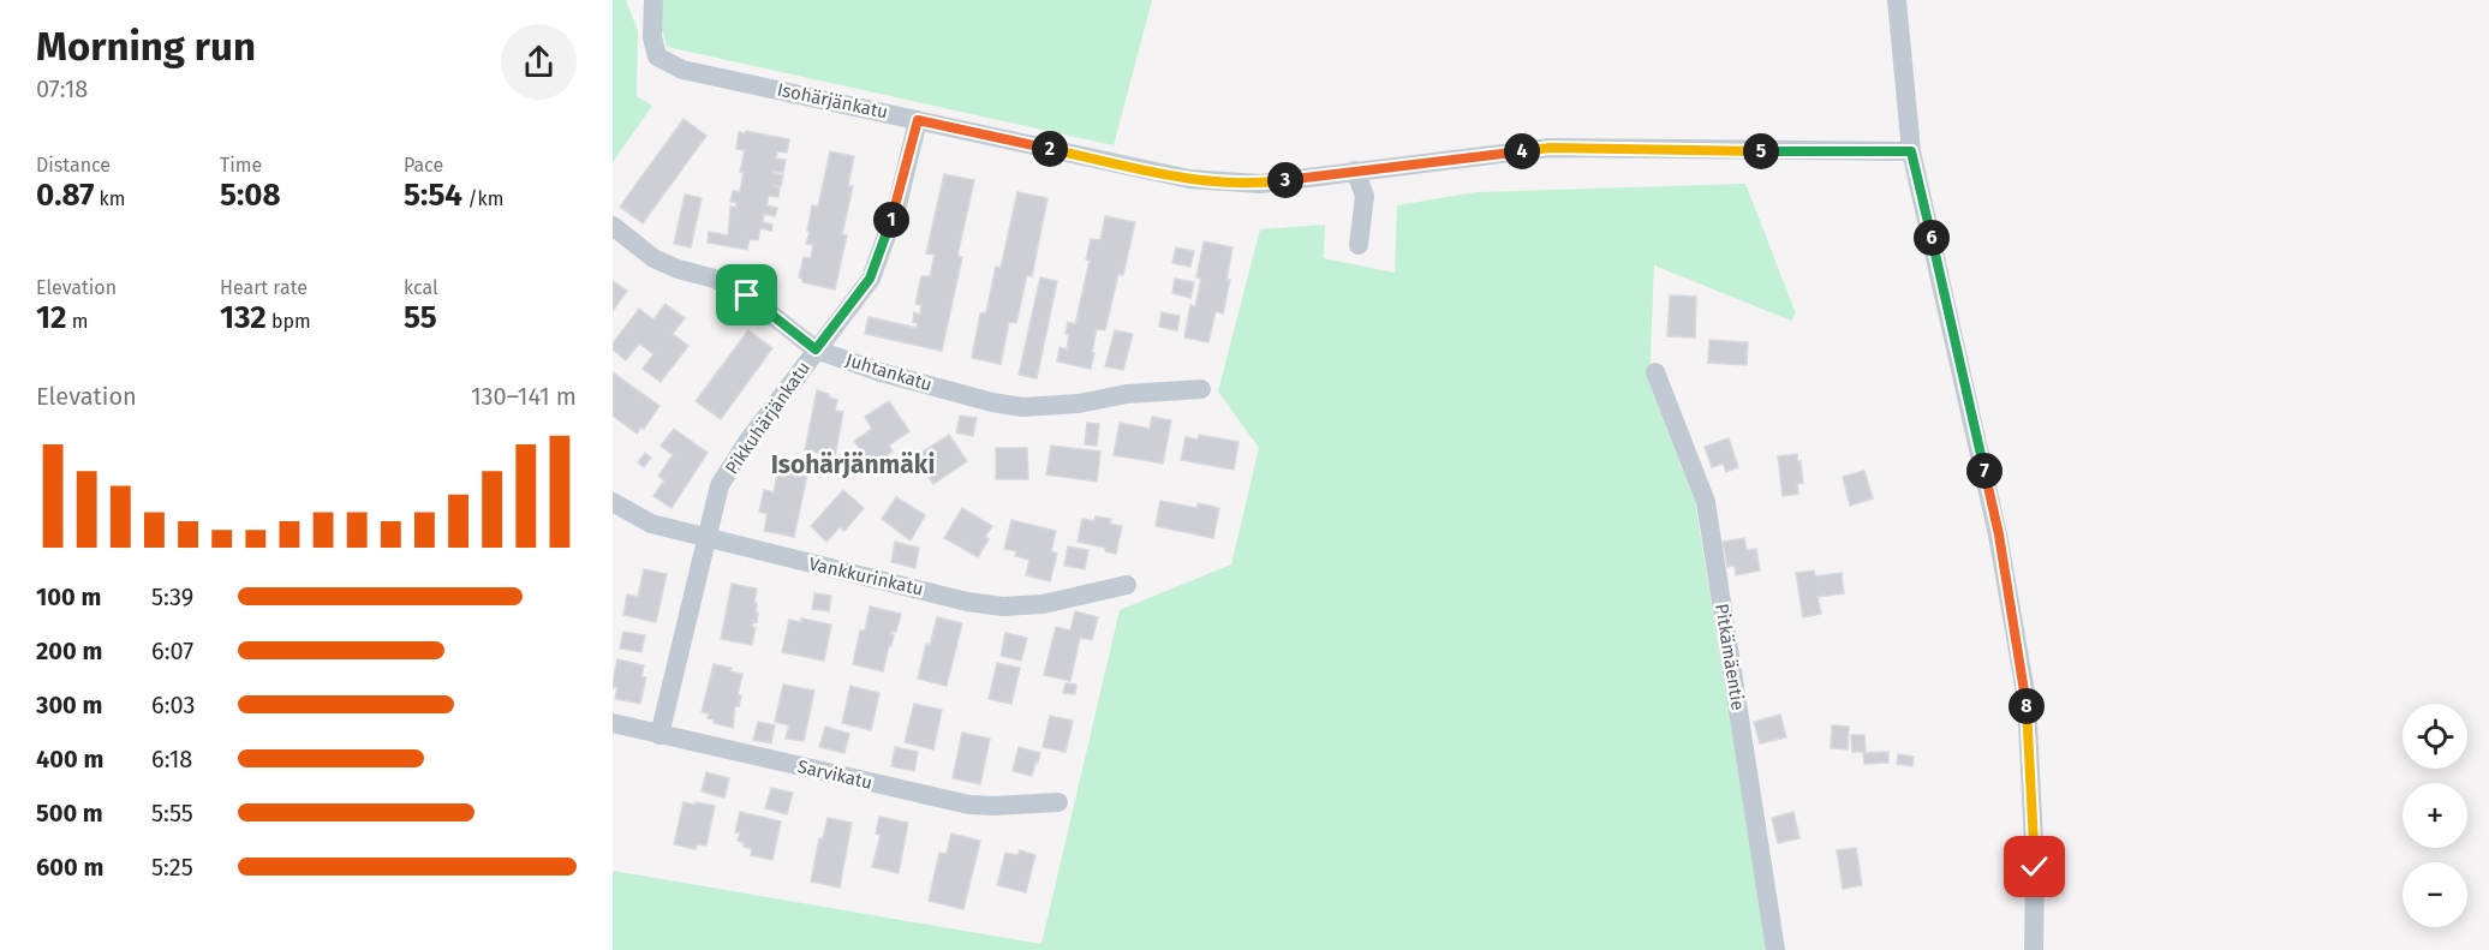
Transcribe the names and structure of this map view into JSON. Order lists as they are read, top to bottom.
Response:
{
  "streets": {
    "street": [
      "Isohärjänkatu",
      "Juhtankatu",
      "Pikkuhärjänkatu",
      "Vankkurinkatu",
      "Pitkämäentie",
      "Sarvikatu"
    ]
  },
  "crossings": [
    ["Isohärjänkatu", "Pikkuhärjänkatu"],
    ["Juhtankatu", "Pikkuhärjänkatu"],
    ["Pikkuhärjänkatu", "Vankkurinkatu"],
    ["Pikkuhärjänkatu", "Sarvikatu"]
  ],
  "districts": ["Isohärjänmäki"],
  "page": {
    "heading": ["Morning run", "07:18"],
    "stats": [
      ["Distance", "0.87 km"],
      ["Time", "5:08"],
      ["Pace", "5:54 /km"],
      ["Elevation", "12 m"],
      ["Heart rate", "132 bpm"],
      ["kcal", "55"]
    ],
    "pins": [
      "2",
      "4",
      "5",
      "3",
      "1",
      "6",
      "7",
      "8"
    ],
    "chart": ["Elevation", "130–141 m"],
    "list": [
      {
        "name": "100 m",
        "note": "5:39"
      },
      {
        "name": "200 m",
        "note": "6:07"
      },
      {
        "name": "300 m",
        "note": "6:03"
      },
      {
        "name": "400 m",
        "note": "6:18"
      },
      {
        "name": "500 m",
        "note": "5:55"
      },
      {
        "name": "600 m",
        "note": "5:25"
      }
    ],
    "map_buttons": ["+", "−"]
  }
}
